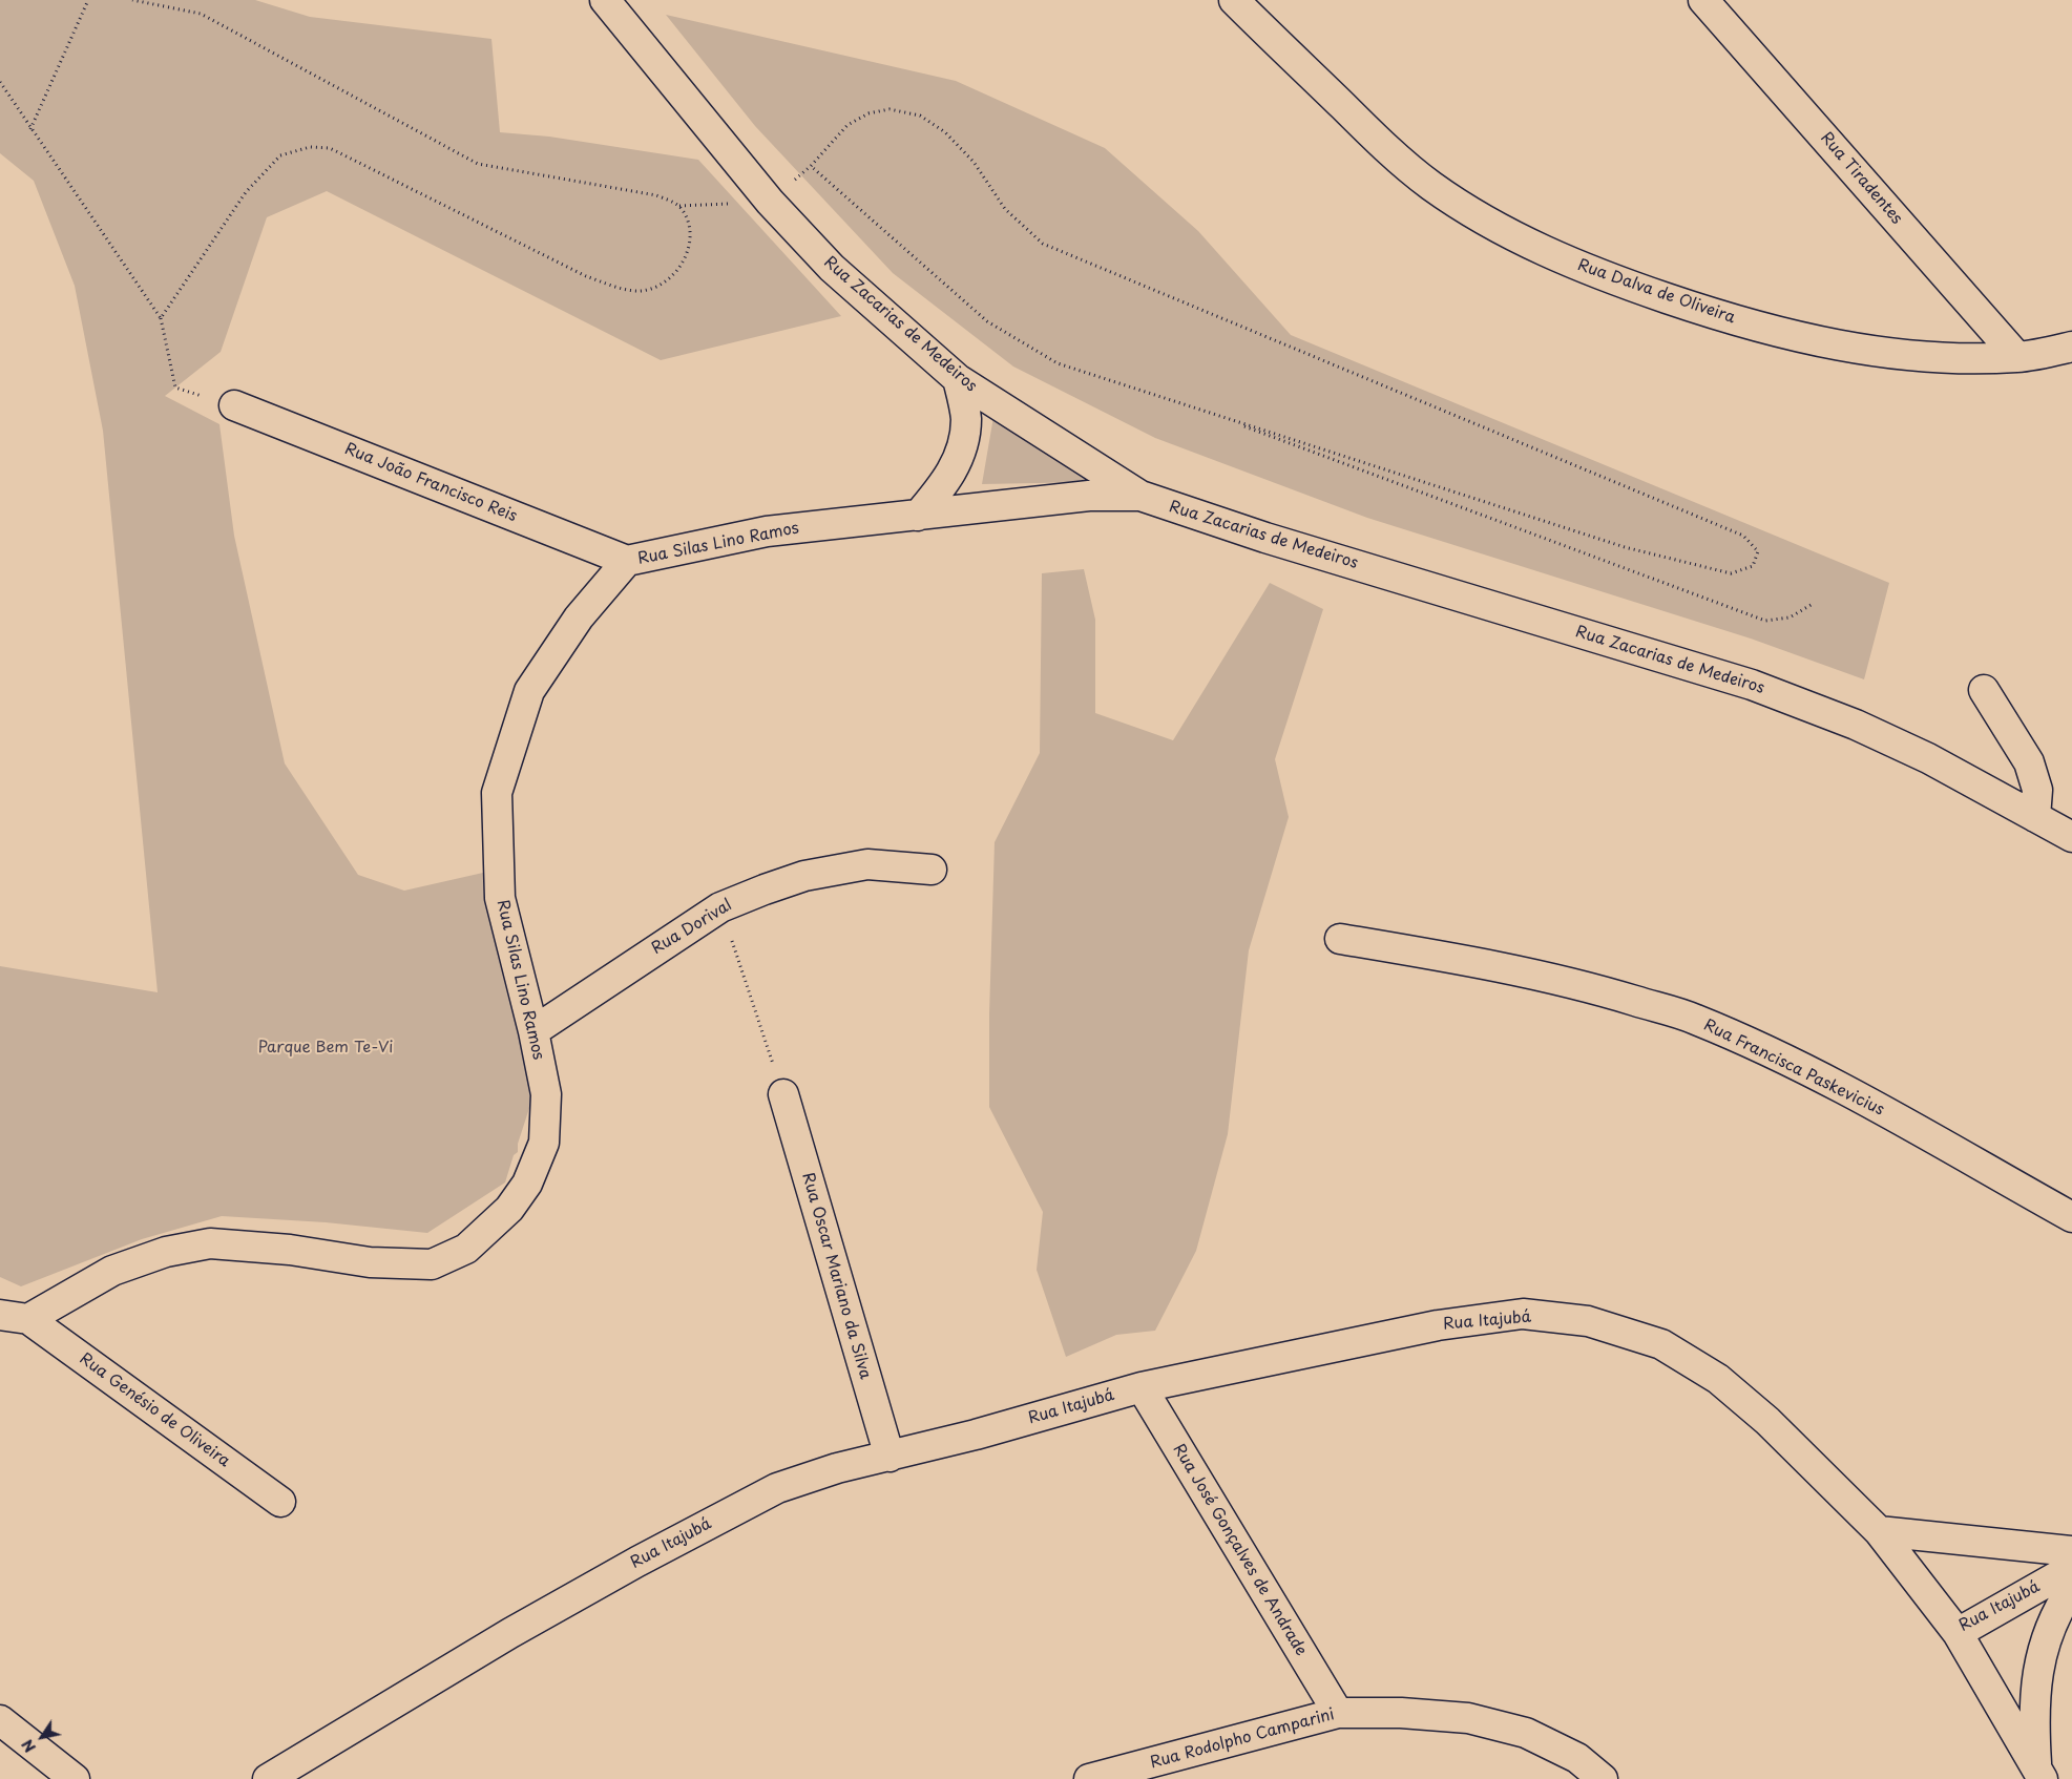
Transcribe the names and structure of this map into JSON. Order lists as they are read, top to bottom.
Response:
{
  "streets": {
    "street": [
      "Rua Tiradentes",
      "Rua Dalva de Oliveira",
      "Rua Zacarias de Medeiros",
      "Rua João Francisco Reis",
      "Rua Silas Lino Ramos",
      "Rua Dorival",
      "Rua Francisca Paskevicius",
      "Rua Oscar Mariano da Silva",
      "Rua Itajubá",
      "Rua Genésio de Oliveira",
      "Rua José Gonçalves de Andrade",
      "Rua Rodolpho Camparini"
    ]
  },
  "crossings": [
    ["Rua Tiradentes", "Rua Dalva de Oliveira"],
    ["Rua Zacarias de Medeiros", "Rua Silas Lino Ramos"],
    ["Rua João Francisco Reis", "Rua Silas Lino Ramos"],
    ["Rua Silas Lino Ramos", "Rua Dorival"],
    ["Rua Silas Lino Ramos", "Rua Genésio de Oliveira"],
    ["Rua Oscar Mariano da Silva", "Rua Itajubá"],
    ["Rua Itajubá", "Rua José Gonçalves de Andrade"],
    ["Rua José Gonçalves de Andrade", "Rua Rodolpho Camparini"]
  ],
  "parks": ["Parque Bem Te-Vi"],
  "north": "bottom left"
}
